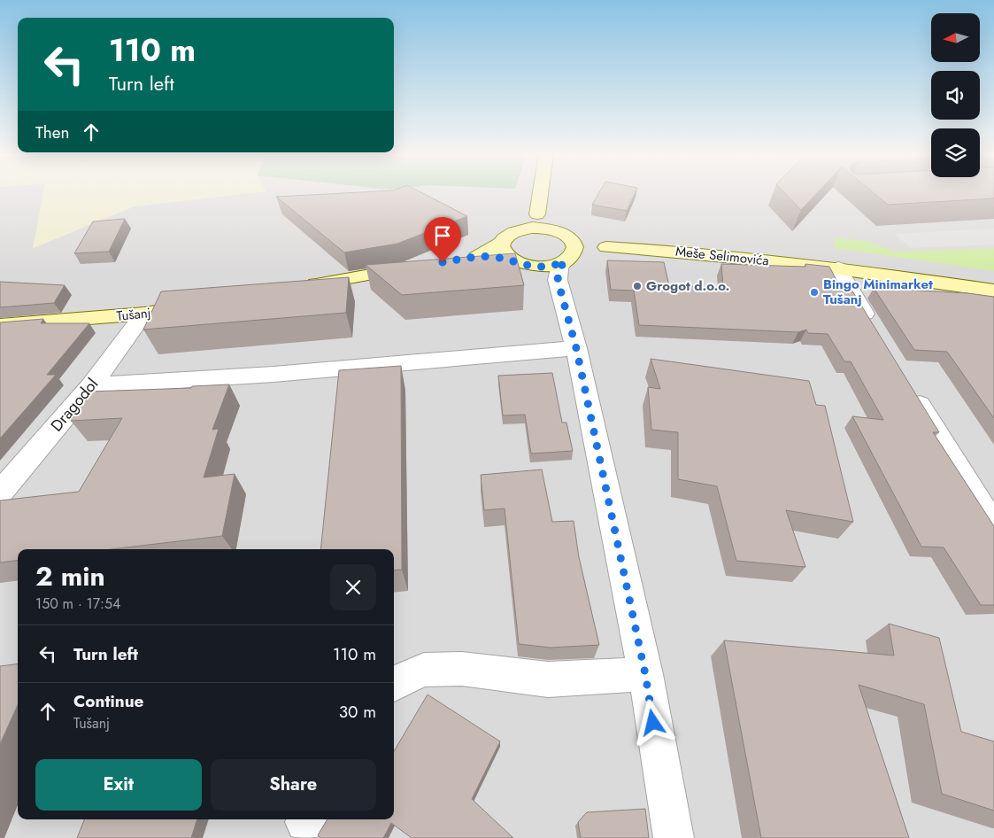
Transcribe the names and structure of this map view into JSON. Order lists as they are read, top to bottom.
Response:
{
  "streets": {
    "street": ["Meše Selimovića", "Tušanj", "Dragodol"]
  },
  "crossings": [
    ["Tušanj", "Dragodol"]
  ],
  "places": ["Grogot d.o.o.", "Bingo Minimarket Tušanj"],
  "north": "left",
  "page": {
    "turn": ["110 m", "Turn left"],
    "then": "Then",
    "heading": ["2 min", "150 m · 17:54"],
    "list": [
      {
        "name": "Turn left",
        "value": "110 m"
      },
      {
        "name": "Continue",
        "note": "Tušanj",
        "value": "30 m"
      }
    ],
    "buttons": ["Exit", "Share"]
  }
}
